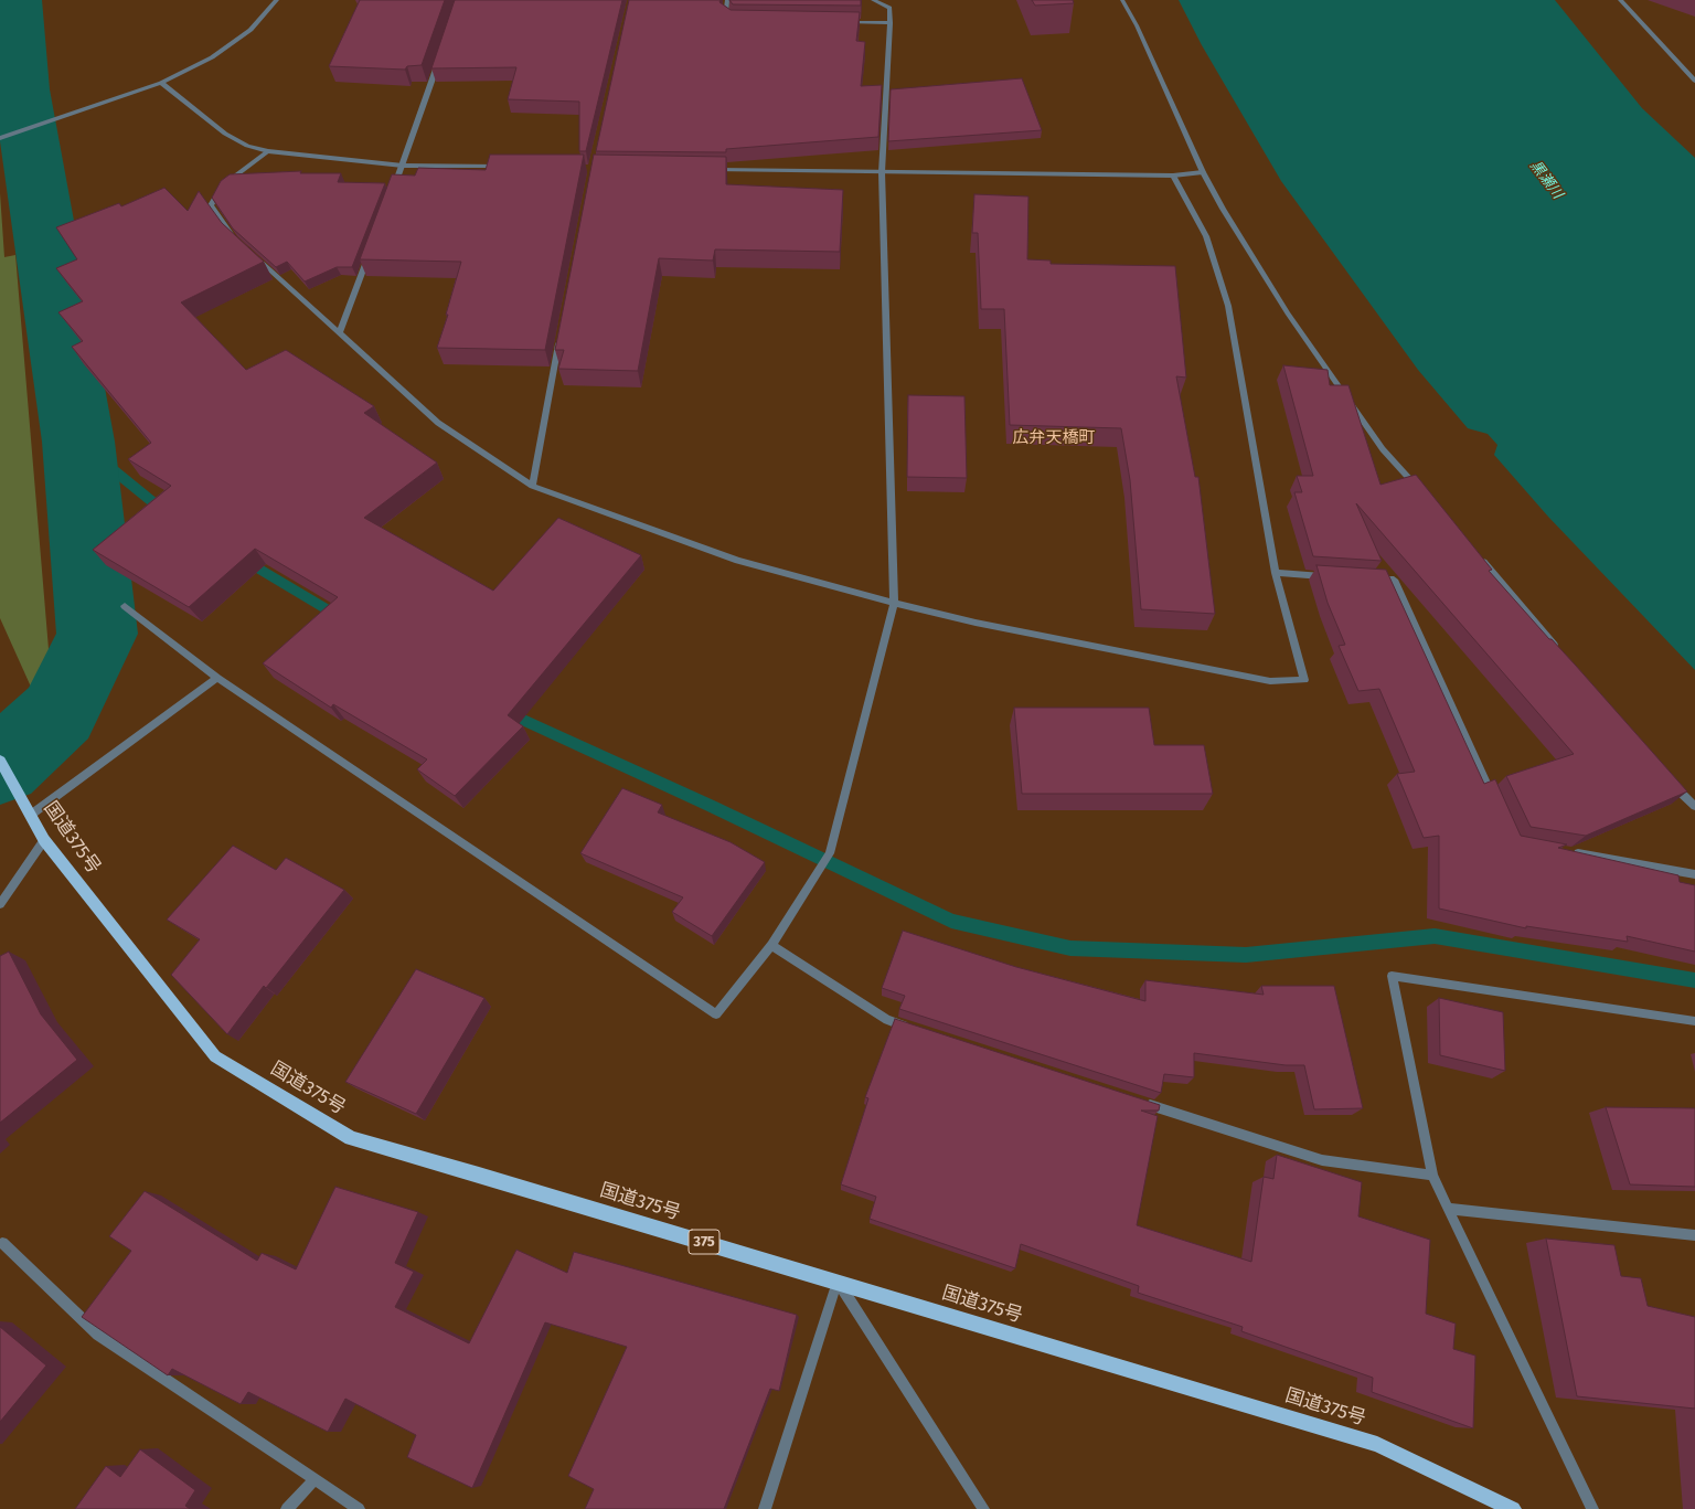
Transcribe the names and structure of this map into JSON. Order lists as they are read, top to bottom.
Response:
{
  "streets": {
    "highway": ["国道375号", "375"]
  },
  "districts": ["広弁天橋町"],
  "water": ["黒瀬川"]
}
